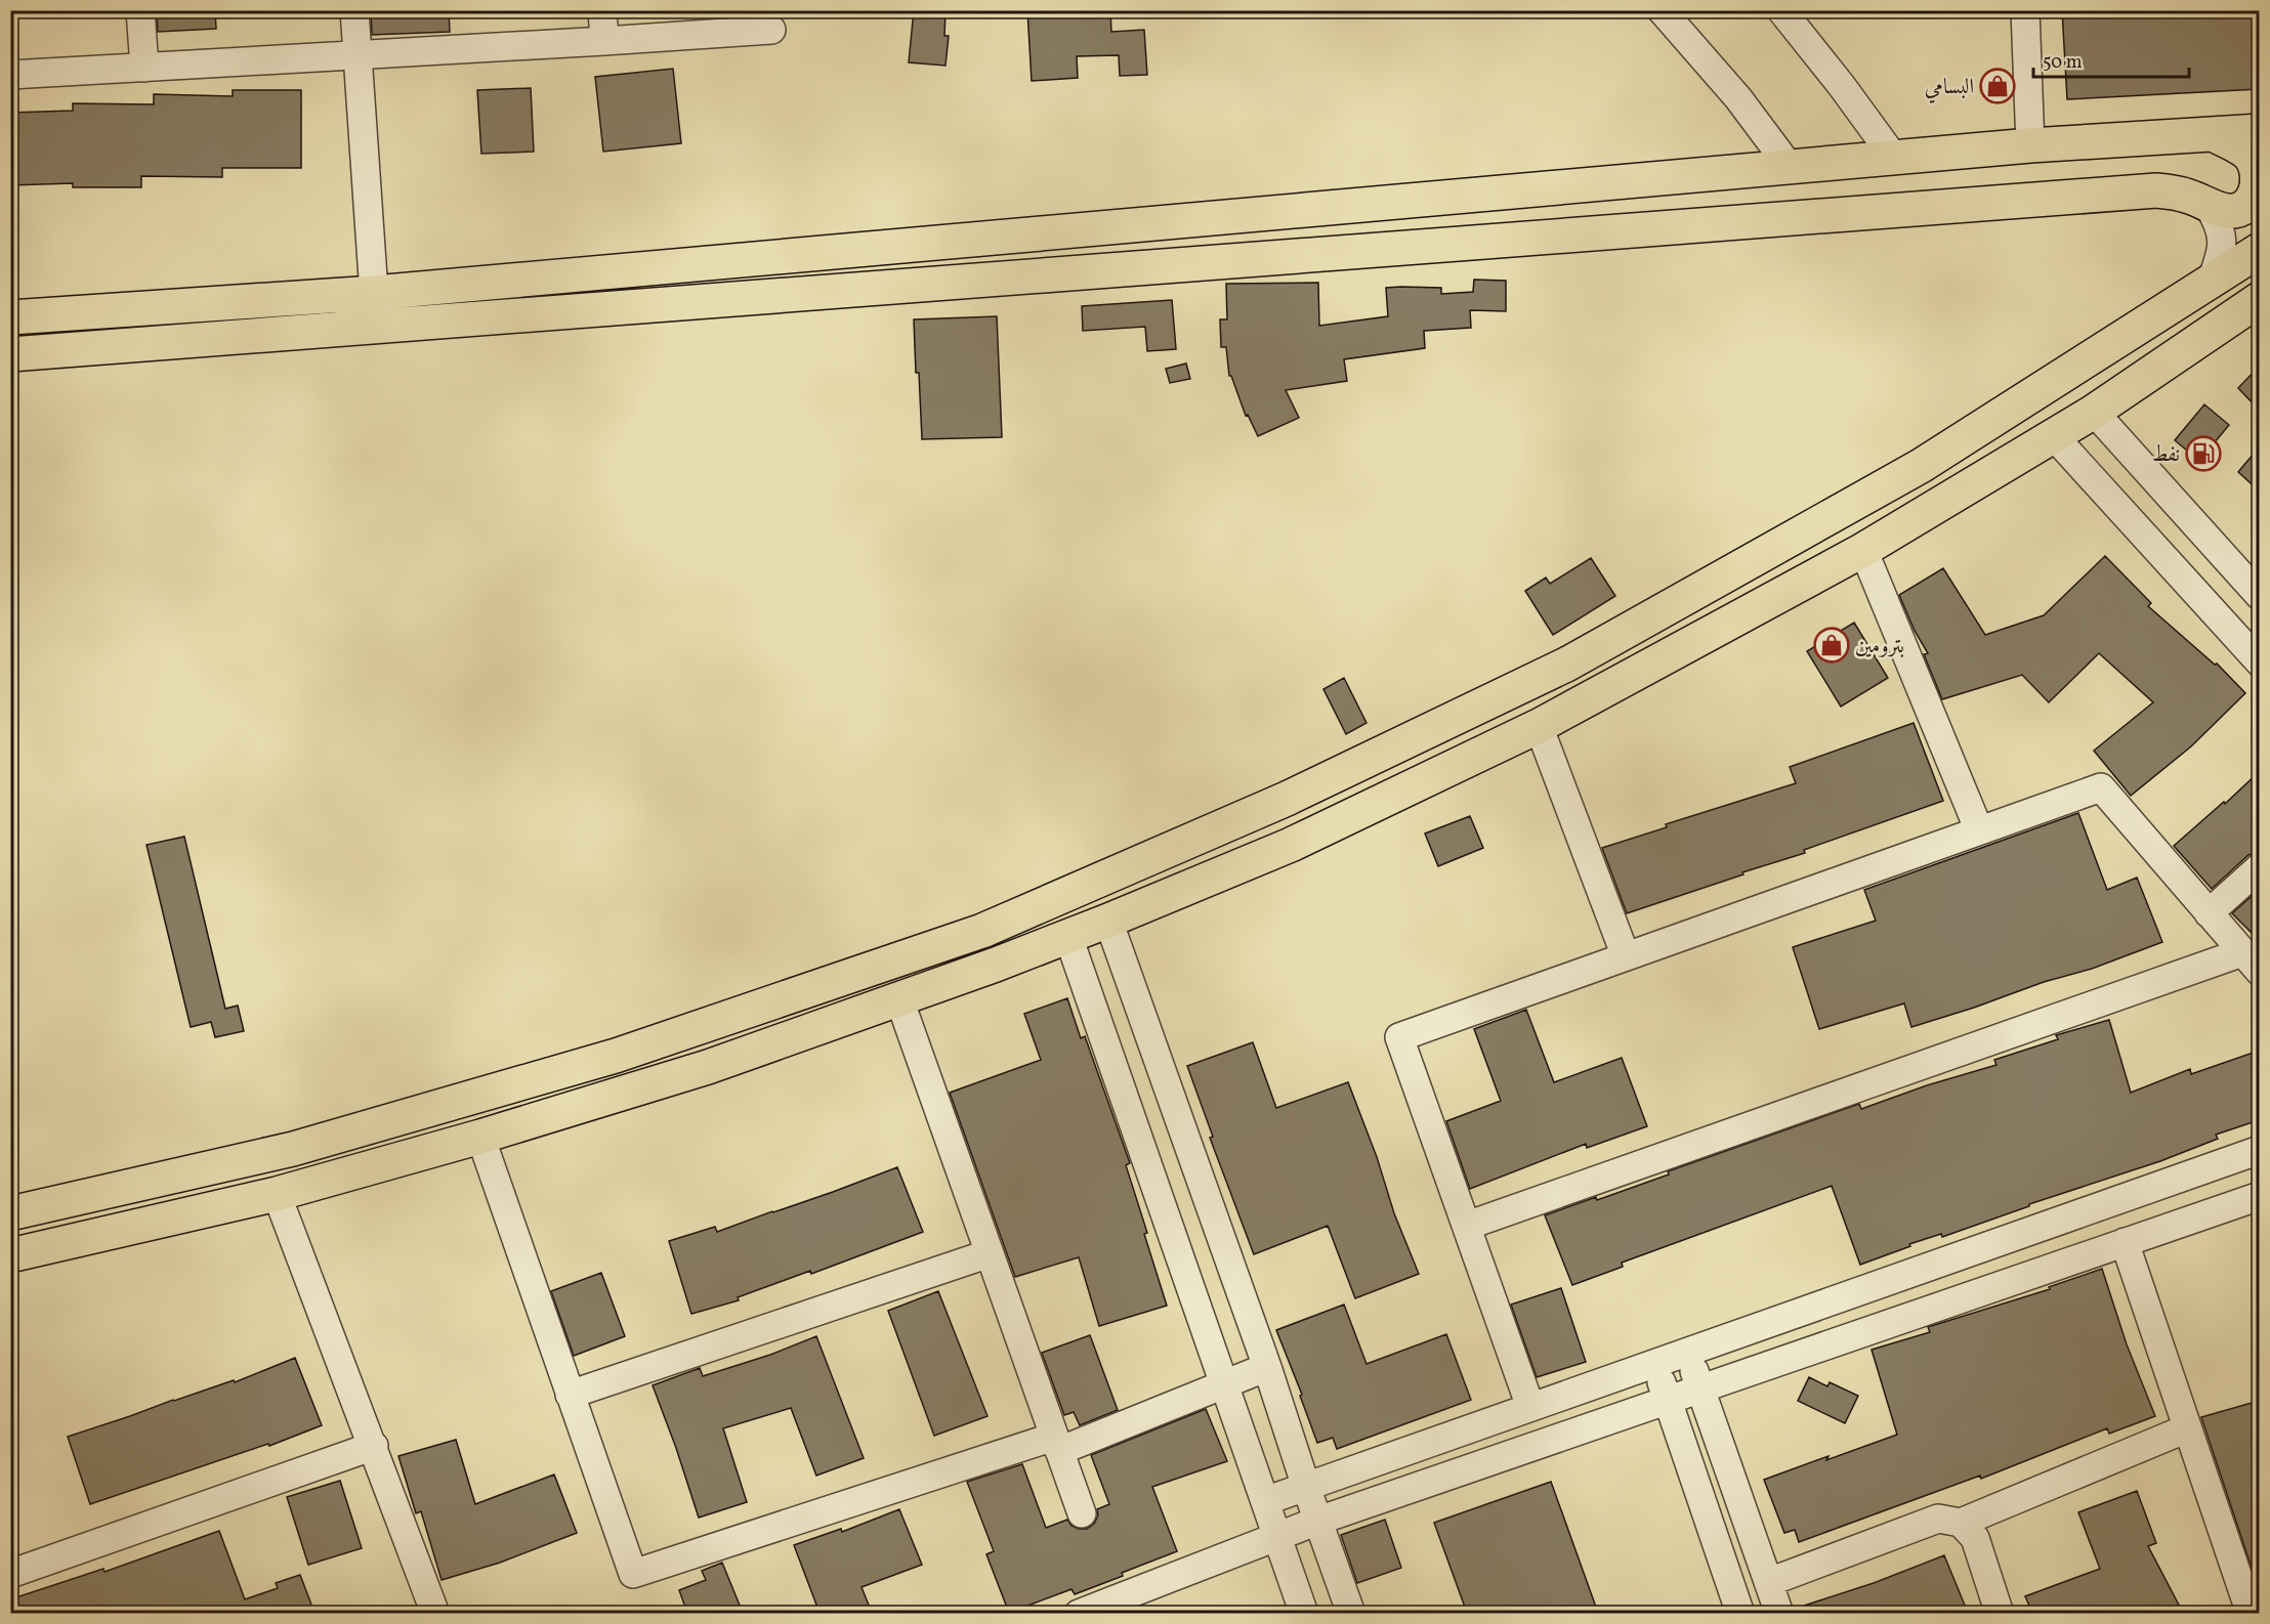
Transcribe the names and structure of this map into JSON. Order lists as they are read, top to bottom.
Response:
{
  "places": {
    "shop": ["البسامي", "بترومين"],
    "fuel station": ["نفط"]
  },
  "scale_bar": "50 m"
}
